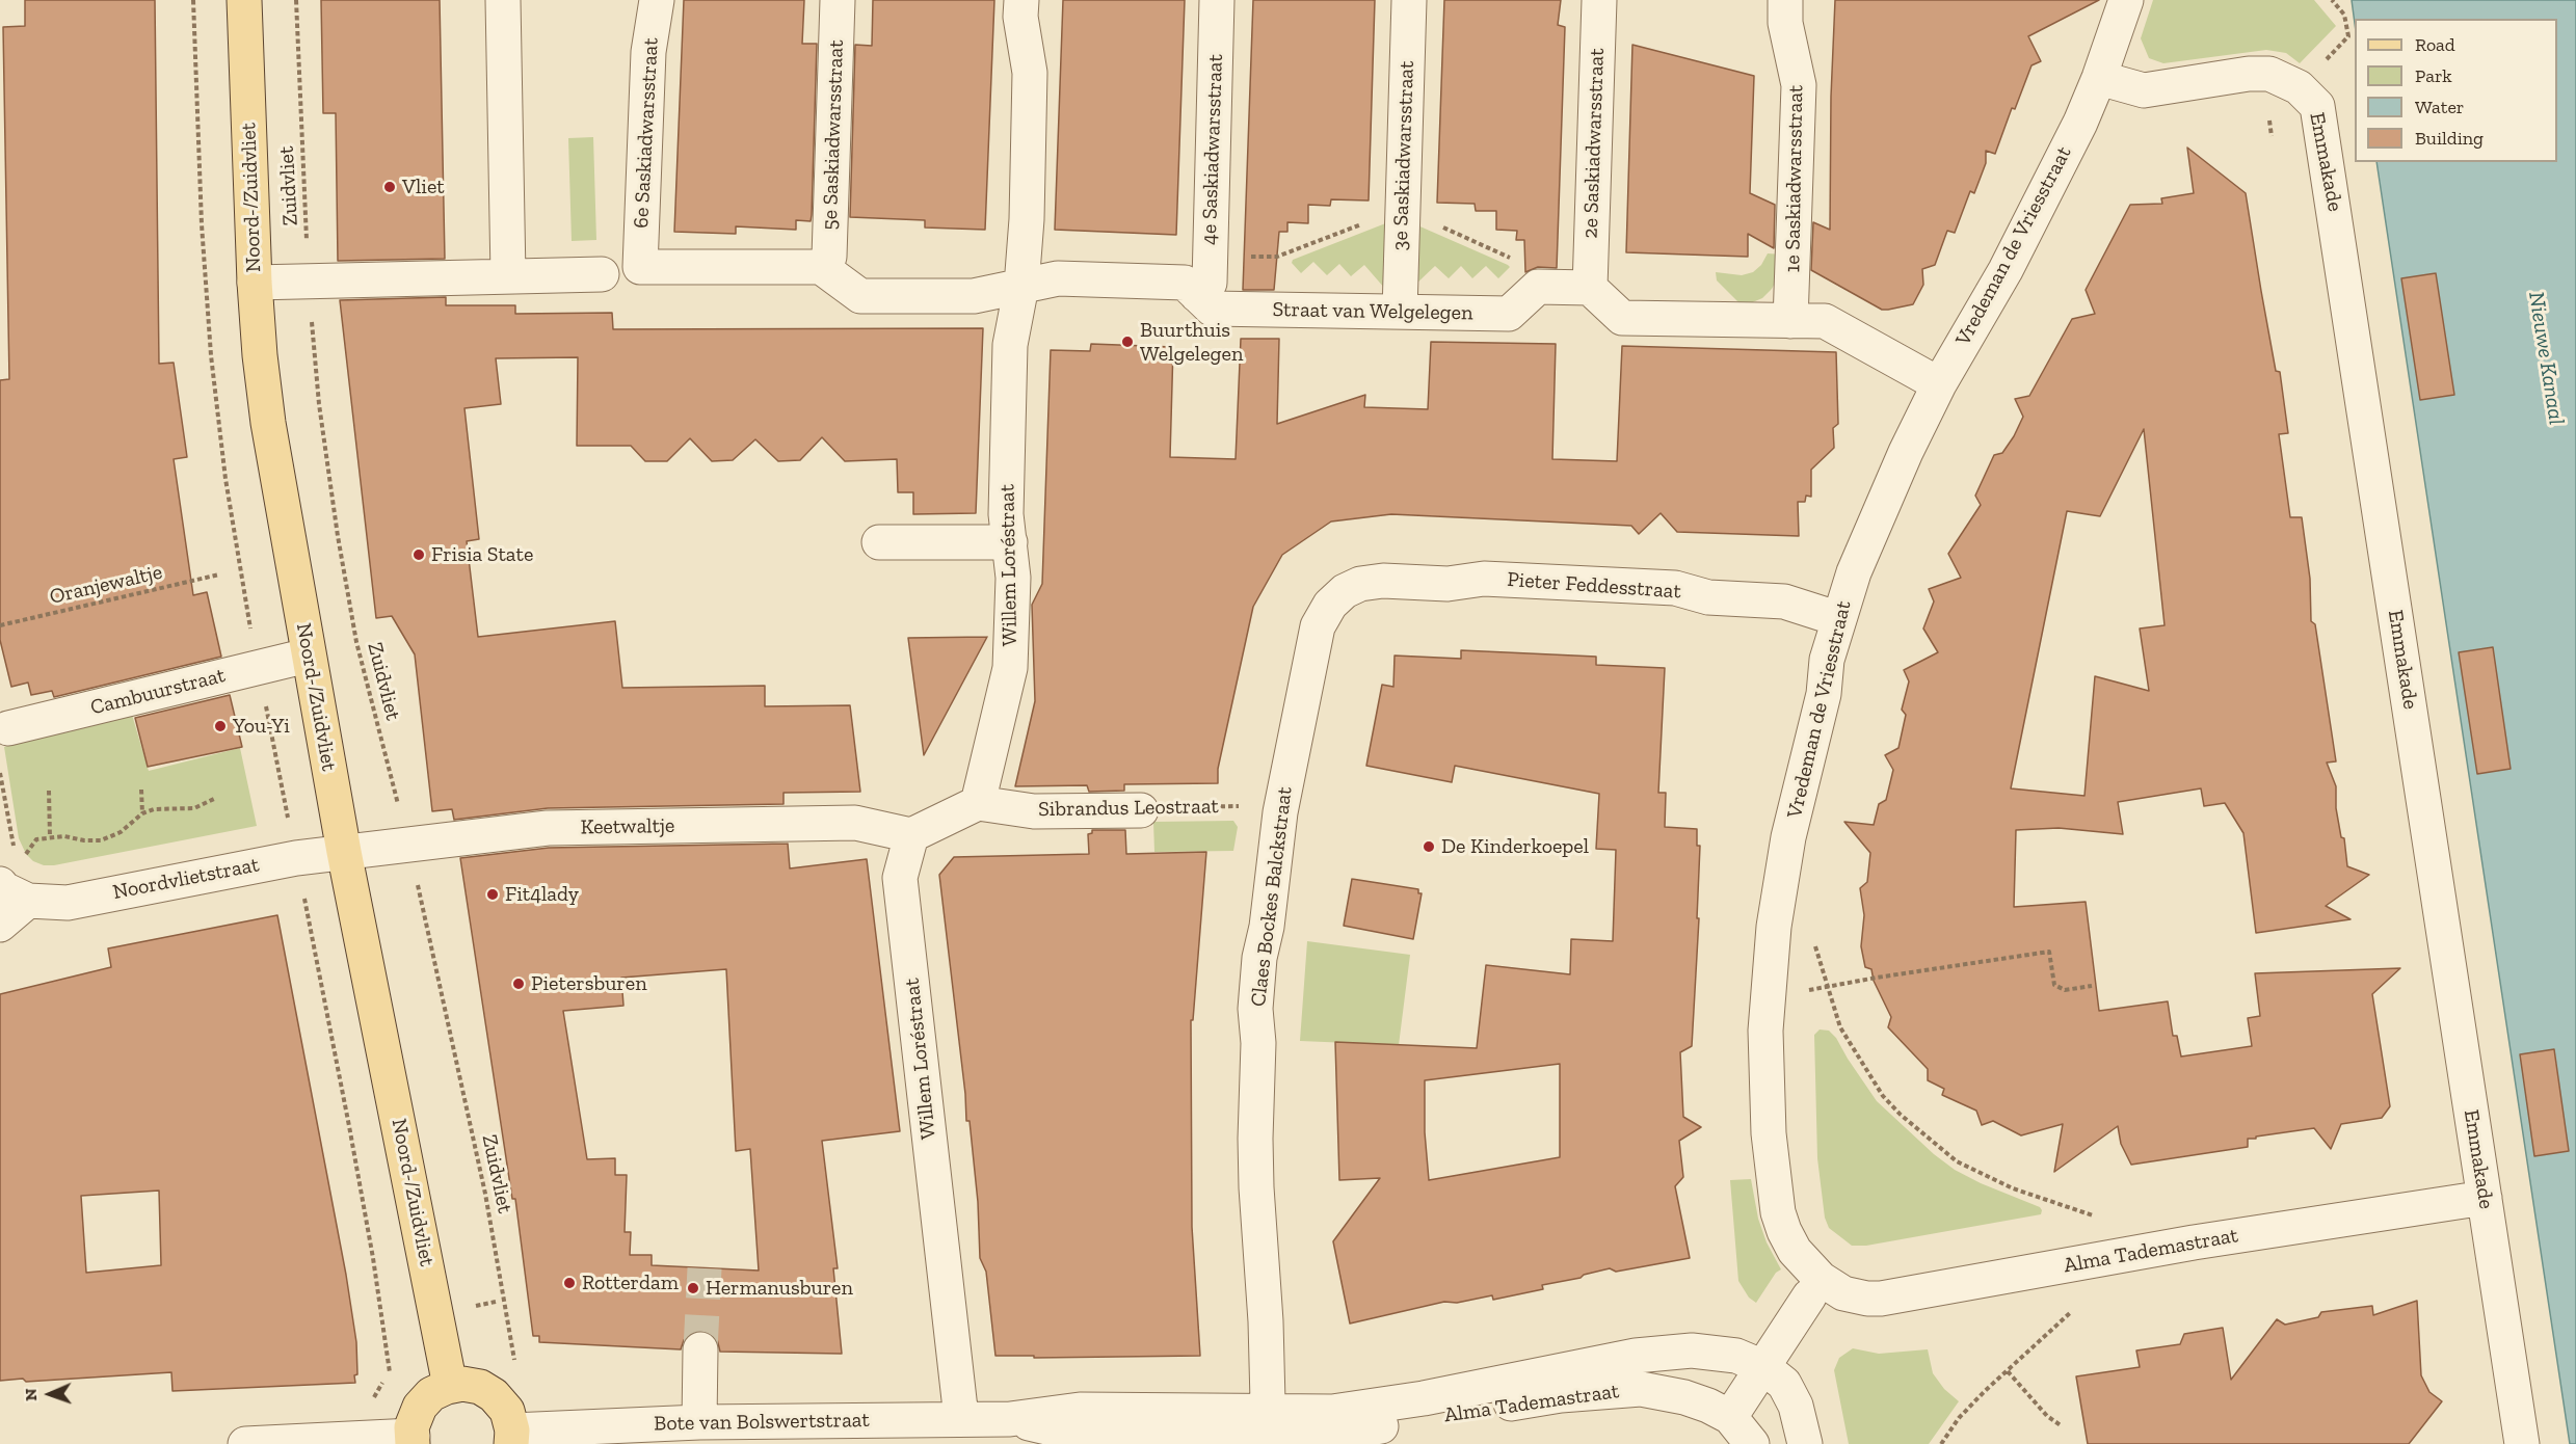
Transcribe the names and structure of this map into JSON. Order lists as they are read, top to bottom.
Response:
{
  "streets": {
    "main road": ["Noord-/Zuidvliet"],
    "street": [
      "6e Saskiadwarsstraat",
      "5e Saskiadwarsstraat",
      "2e Saskiadwarsstraat",
      "4e Saskiadwarsstraat",
      "3e Saskiadwarsstraat",
      "Emmakade",
      "1e Saskiadwarsstraat",
      "Vredeman de Vriesstraat",
      "Straat van Welgelegen",
      "Willem Loréstraat",
      "Pieter Feddesstraat",
      "Cambuurstraat",
      "Sibrandus Leostraat",
      "Keetwaltje",
      "Noordvlietstraat",
      "Claes Bockes Balckstraat",
      "Alma Tademastraat",
      "Bote van Bolswertstraat"
    ],
    "path": ["Zuidvliet", "Oranjewaltje"]
  },
  "crossings": [
    ["6e Saskiadwarsstraat", "5e Saskiadwarsstraat"],
    ["6e Saskiadwarsstraat", "Straat van Welgelegen"],
    ["5e Saskiadwarsstraat", "Straat van Welgelegen"],
    ["2e Saskiadwarsstraat", "Straat van Welgelegen"],
    ["4e Saskiadwarsstraat", "Straat van Welgelegen"],
    ["3e Saskiadwarsstraat", "Straat van Welgelegen"],
    ["Emmakade", "Vredeman de Vriesstraat"],
    ["Emmakade", "Alma Tademastraat"],
    ["Zuidvliet", "Keetwaltje"],
    ["Noord-/Zuidvliet", "Cambuurstraat"],
    ["Noord-/Zuidvliet", "Keetwaltje"],
    ["Noord-/Zuidvliet", "Noordvlietstraat"],
    ["Vredeman de Vriesstraat", "Pieter Feddesstraat"],
    ["Vredeman de Vriesstraat", "Alma Tademastraat"],
    ["Straat van Welgelegen", "Willem Loréstraat"],
    ["Willem Loréstraat", "Sibrandus Leostraat"],
    ["Willem Loréstraat", "Keetwaltje"],
    ["Willem Loréstraat", "Bote van Bolswertstraat"],
    ["Pieter Feddesstraat", "Claes Bockes Balckstraat"],
    ["Sibrandus Leostraat", "Claes Bockes Balckstraat"],
    ["Keetwaltje", "Noordvlietstraat"],
    ["Claes Bockes Balckstraat", "Alma Tademastraat"],
    ["Claes Bockes Balckstraat", "Bote van Bolswertstraat"],
    ["Alma Tademastraat", "Bote van Bolswertstraat"]
  ],
  "water": ["Nieuwe Kanaal"],
  "places": [
    "Vliet",
    "Buurthuis Welgelegen",
    "Frisia State",
    "You-Yi",
    "De Kinderkoepel",
    "Fit4lady",
    "Pietersburen",
    "Rotterdam",
    "Hermanusburen"
  ],
  "legend": [
    "Road",
    "Park",
    "Water",
    "Building"
  ],
  "north": "left"
}
